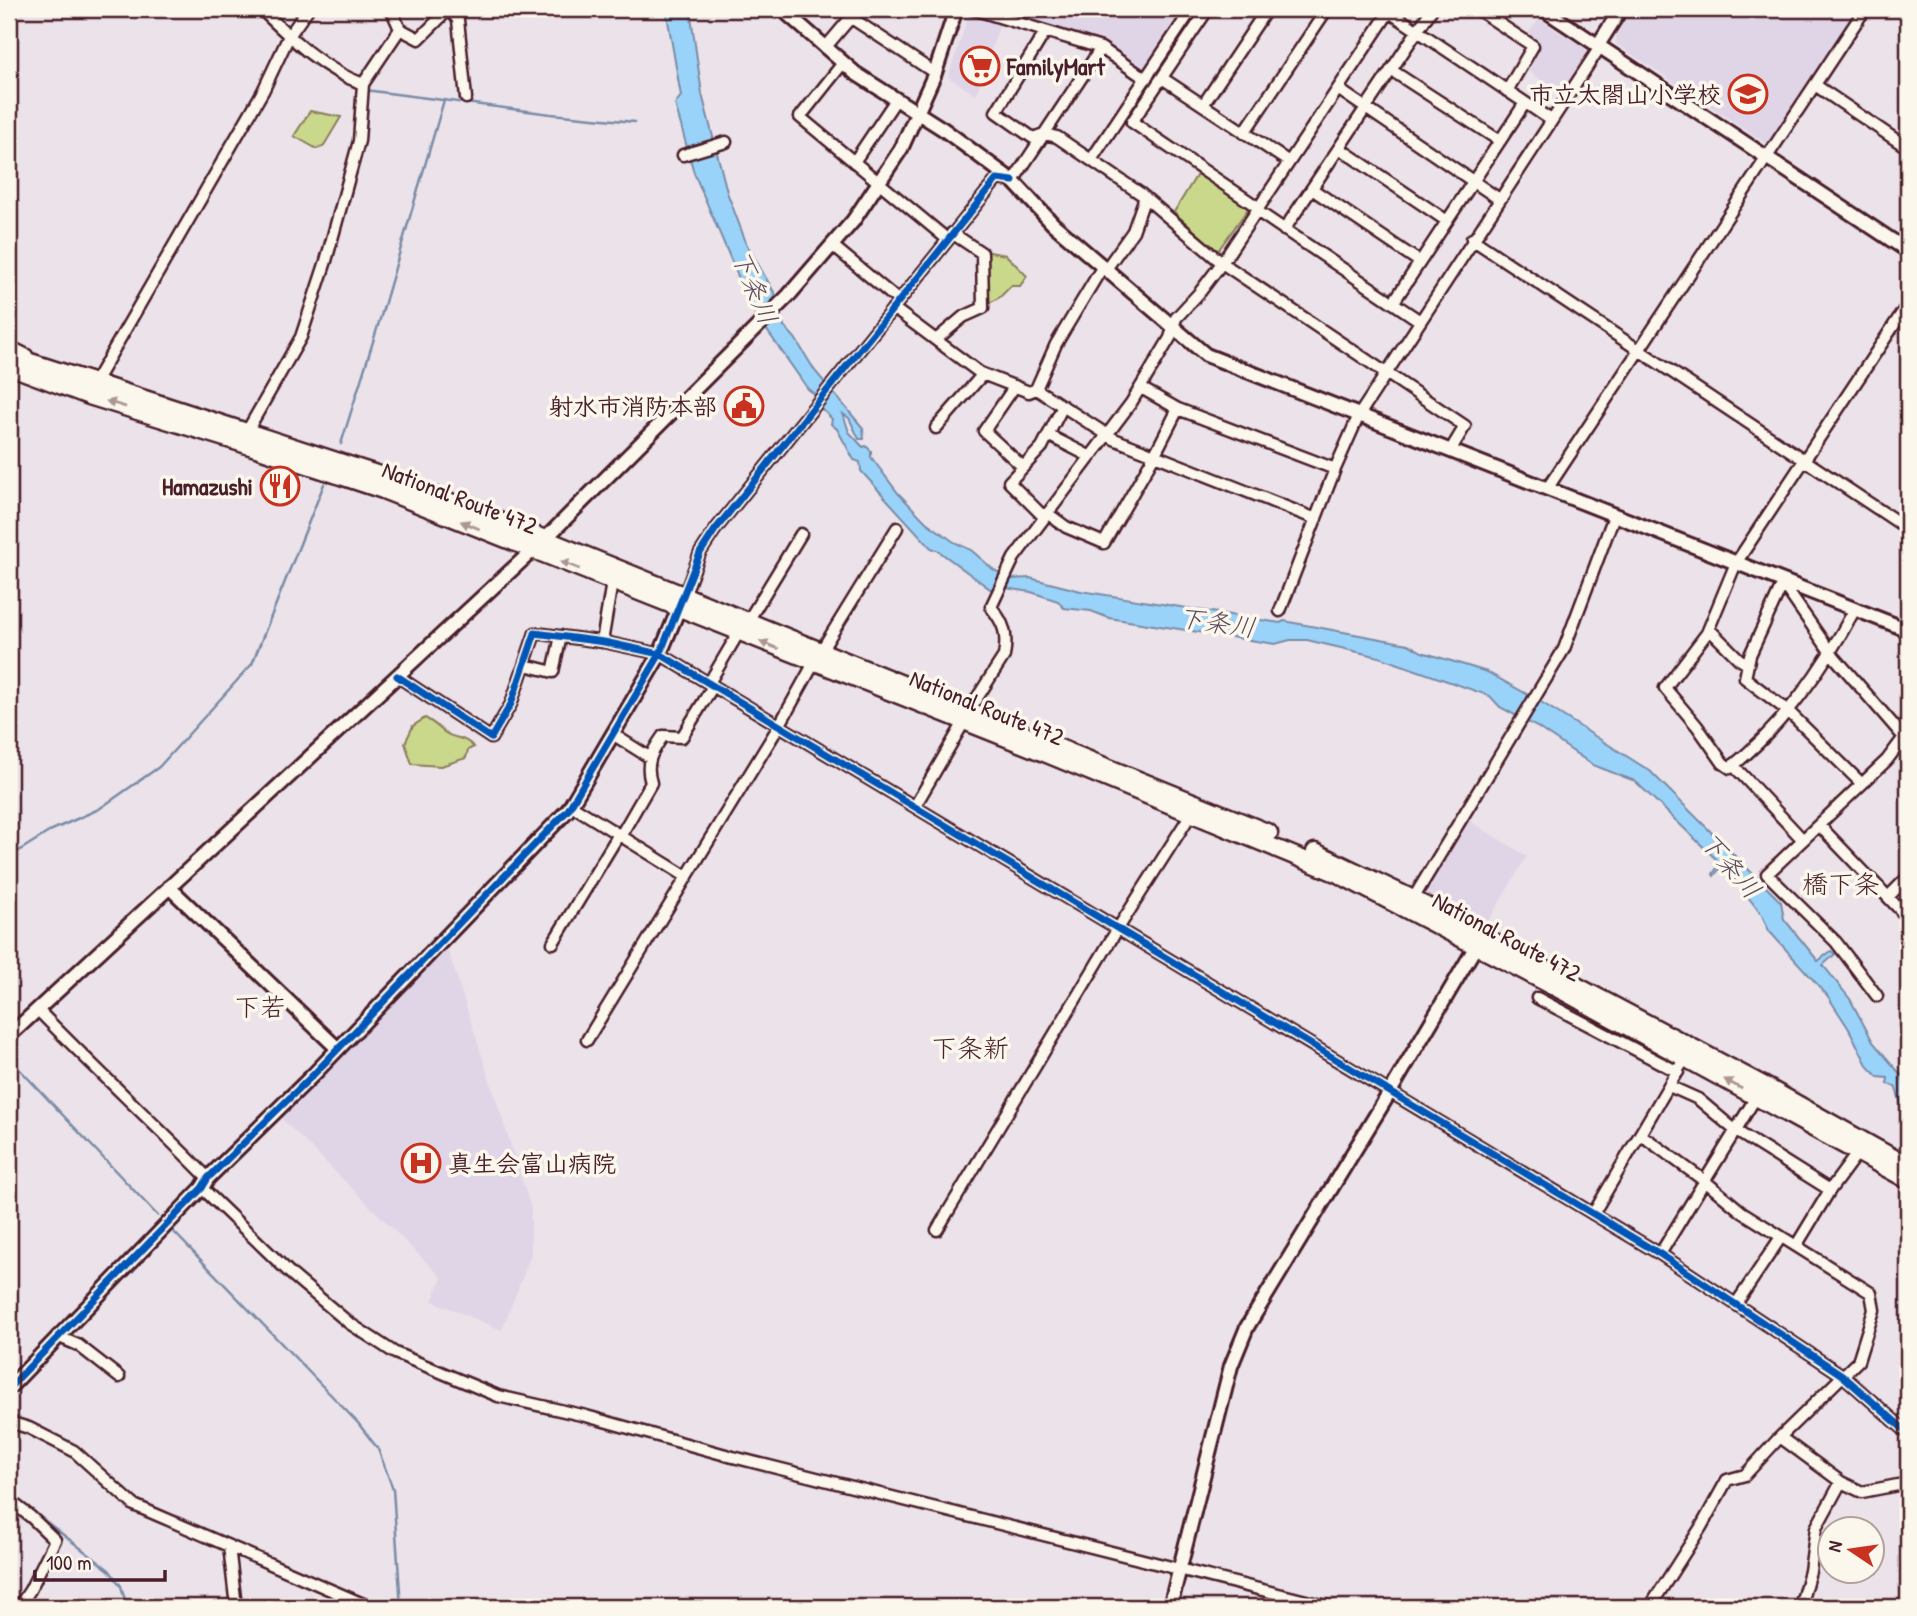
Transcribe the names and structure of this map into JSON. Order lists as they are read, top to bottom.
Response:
{
  "streets": {
    "highway": ["National Route 472"]
  },
  "districts": ["橋下条", "下若", "下条新"],
  "water": ["下条川"],
  "places": {
    "supermarket": ["FamilyMart"],
    "school or university": ["市立太閤山小学校"],
    "public building": ["射水市消防本部"],
    "restaurant": ["Hamazushi"],
    "hospital": ["真生会富山病院"]
  },
  "scale_bar": "100 m",
  "north": "left"
}
